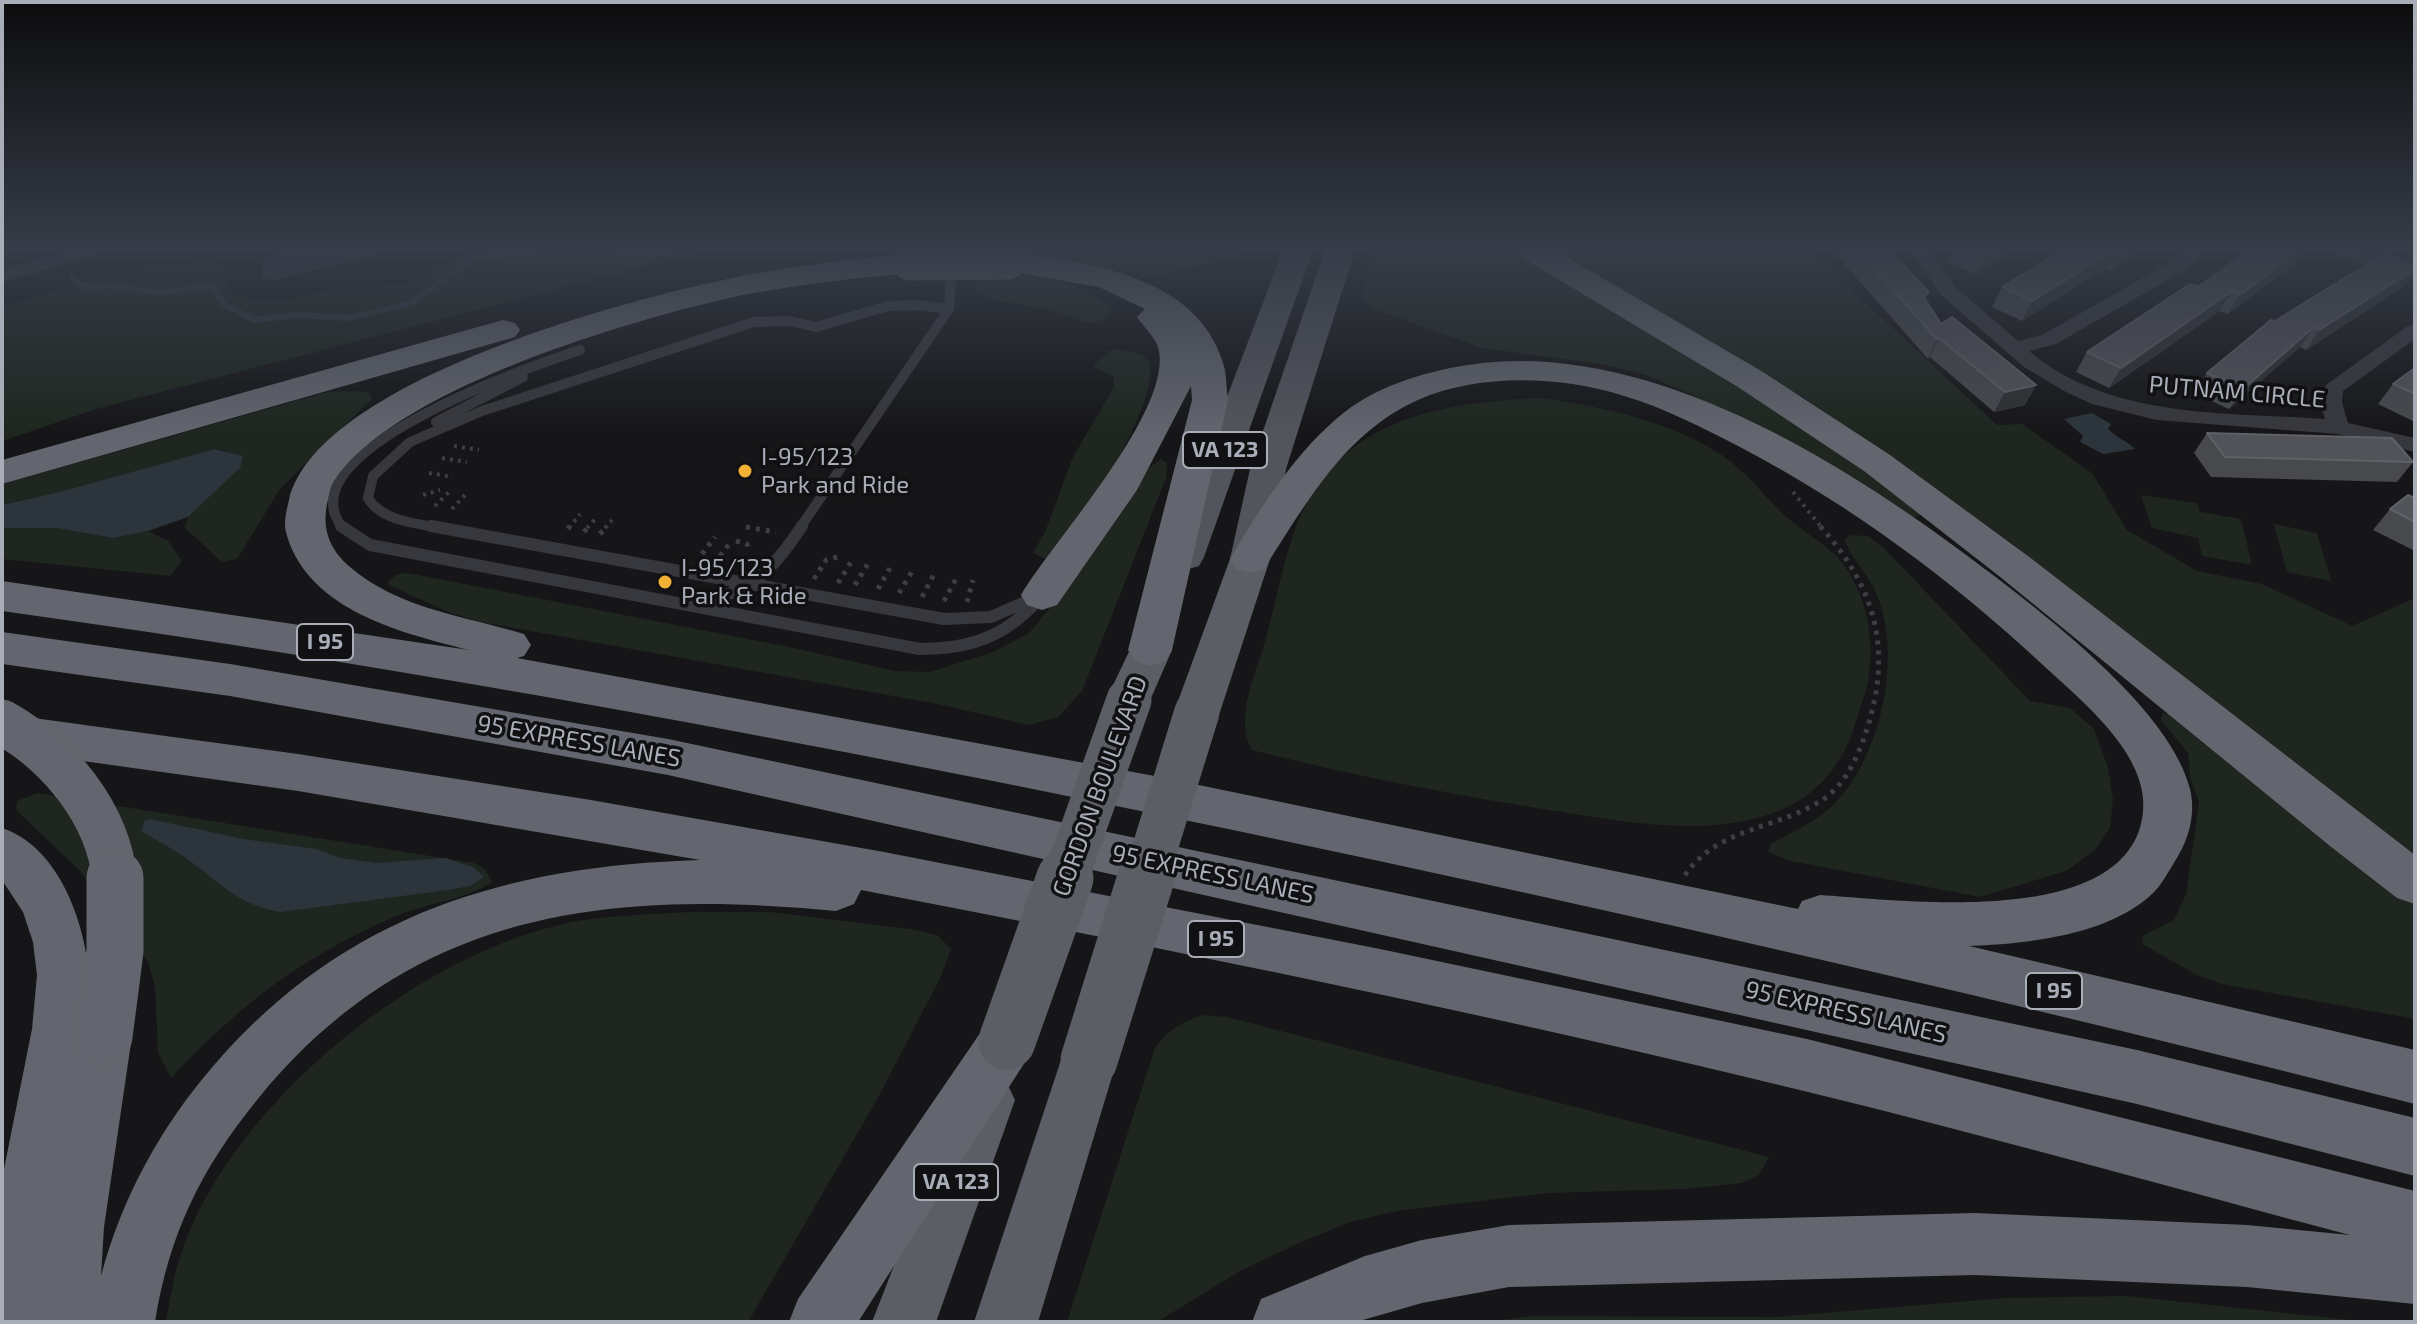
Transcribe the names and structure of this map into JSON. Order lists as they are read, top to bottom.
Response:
{
  "streets": {
    "highway": [
      "VA 123",
      "I 95",
      "95 EXPRESS LANES",
      "GORDON BOULEVARD"
    ],
    "street": ["PUTNAM CIRCLE"]
  },
  "places": ["I-95/123 Park and Ride", "I-95/123 Park & Ride"]
}
